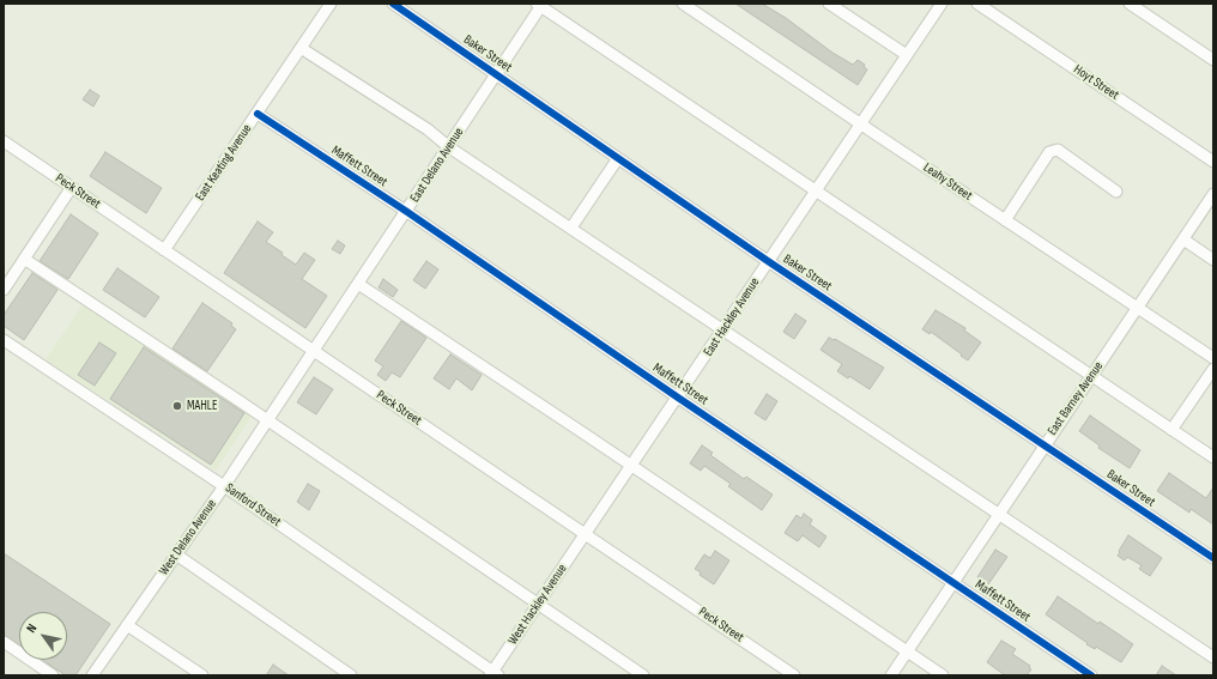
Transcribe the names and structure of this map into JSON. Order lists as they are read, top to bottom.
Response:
{
  "streets": {
    "street": [
      "Baker Street",
      "Hoyt Street",
      "East Keating Avenue",
      "East Delano Avenue",
      "Maffett Street",
      "Leahy Street",
      "Peck Street",
      "East Hackley Avenue",
      "East Barney Avenue",
      "Sanford Street",
      "West Delano Avenue",
      "West Hackley Avenue"
    ]
  },
  "crossings": [
    ["Baker Street", "East Delano Avenue"],
    ["Baker Street", "East Hackley Avenue"],
    ["Baker Street", "East Barney Avenue"],
    ["East Keating Avenue", "Maffett Street"],
    ["East Keating Avenue", "Peck Street"],
    ["East Delano Avenue", "Maffett Street"],
    ["East Delano Avenue", "Peck Street"],
    ["East Delano Avenue", "West Delano Avenue"],
    ["Maffett Street", "East Hackley Avenue"],
    ["Maffett Street", "East Barney Avenue"],
    ["Leahy Street", "East Hackley Avenue"],
    ["Leahy Street", "East Barney Avenue"],
    ["Peck Street", "East Hackley Avenue"],
    ["Peck Street", "West Delano Avenue"],
    ["Peck Street", "West Hackley Avenue"],
    ["East Hackley Avenue", "West Hackley Avenue"],
    ["Sanford Street", "West Delano Avenue"],
    ["Sanford Street", "West Hackley Avenue"]
  ],
  "places": ["MAHLE"],
  "north": "top left"
}
